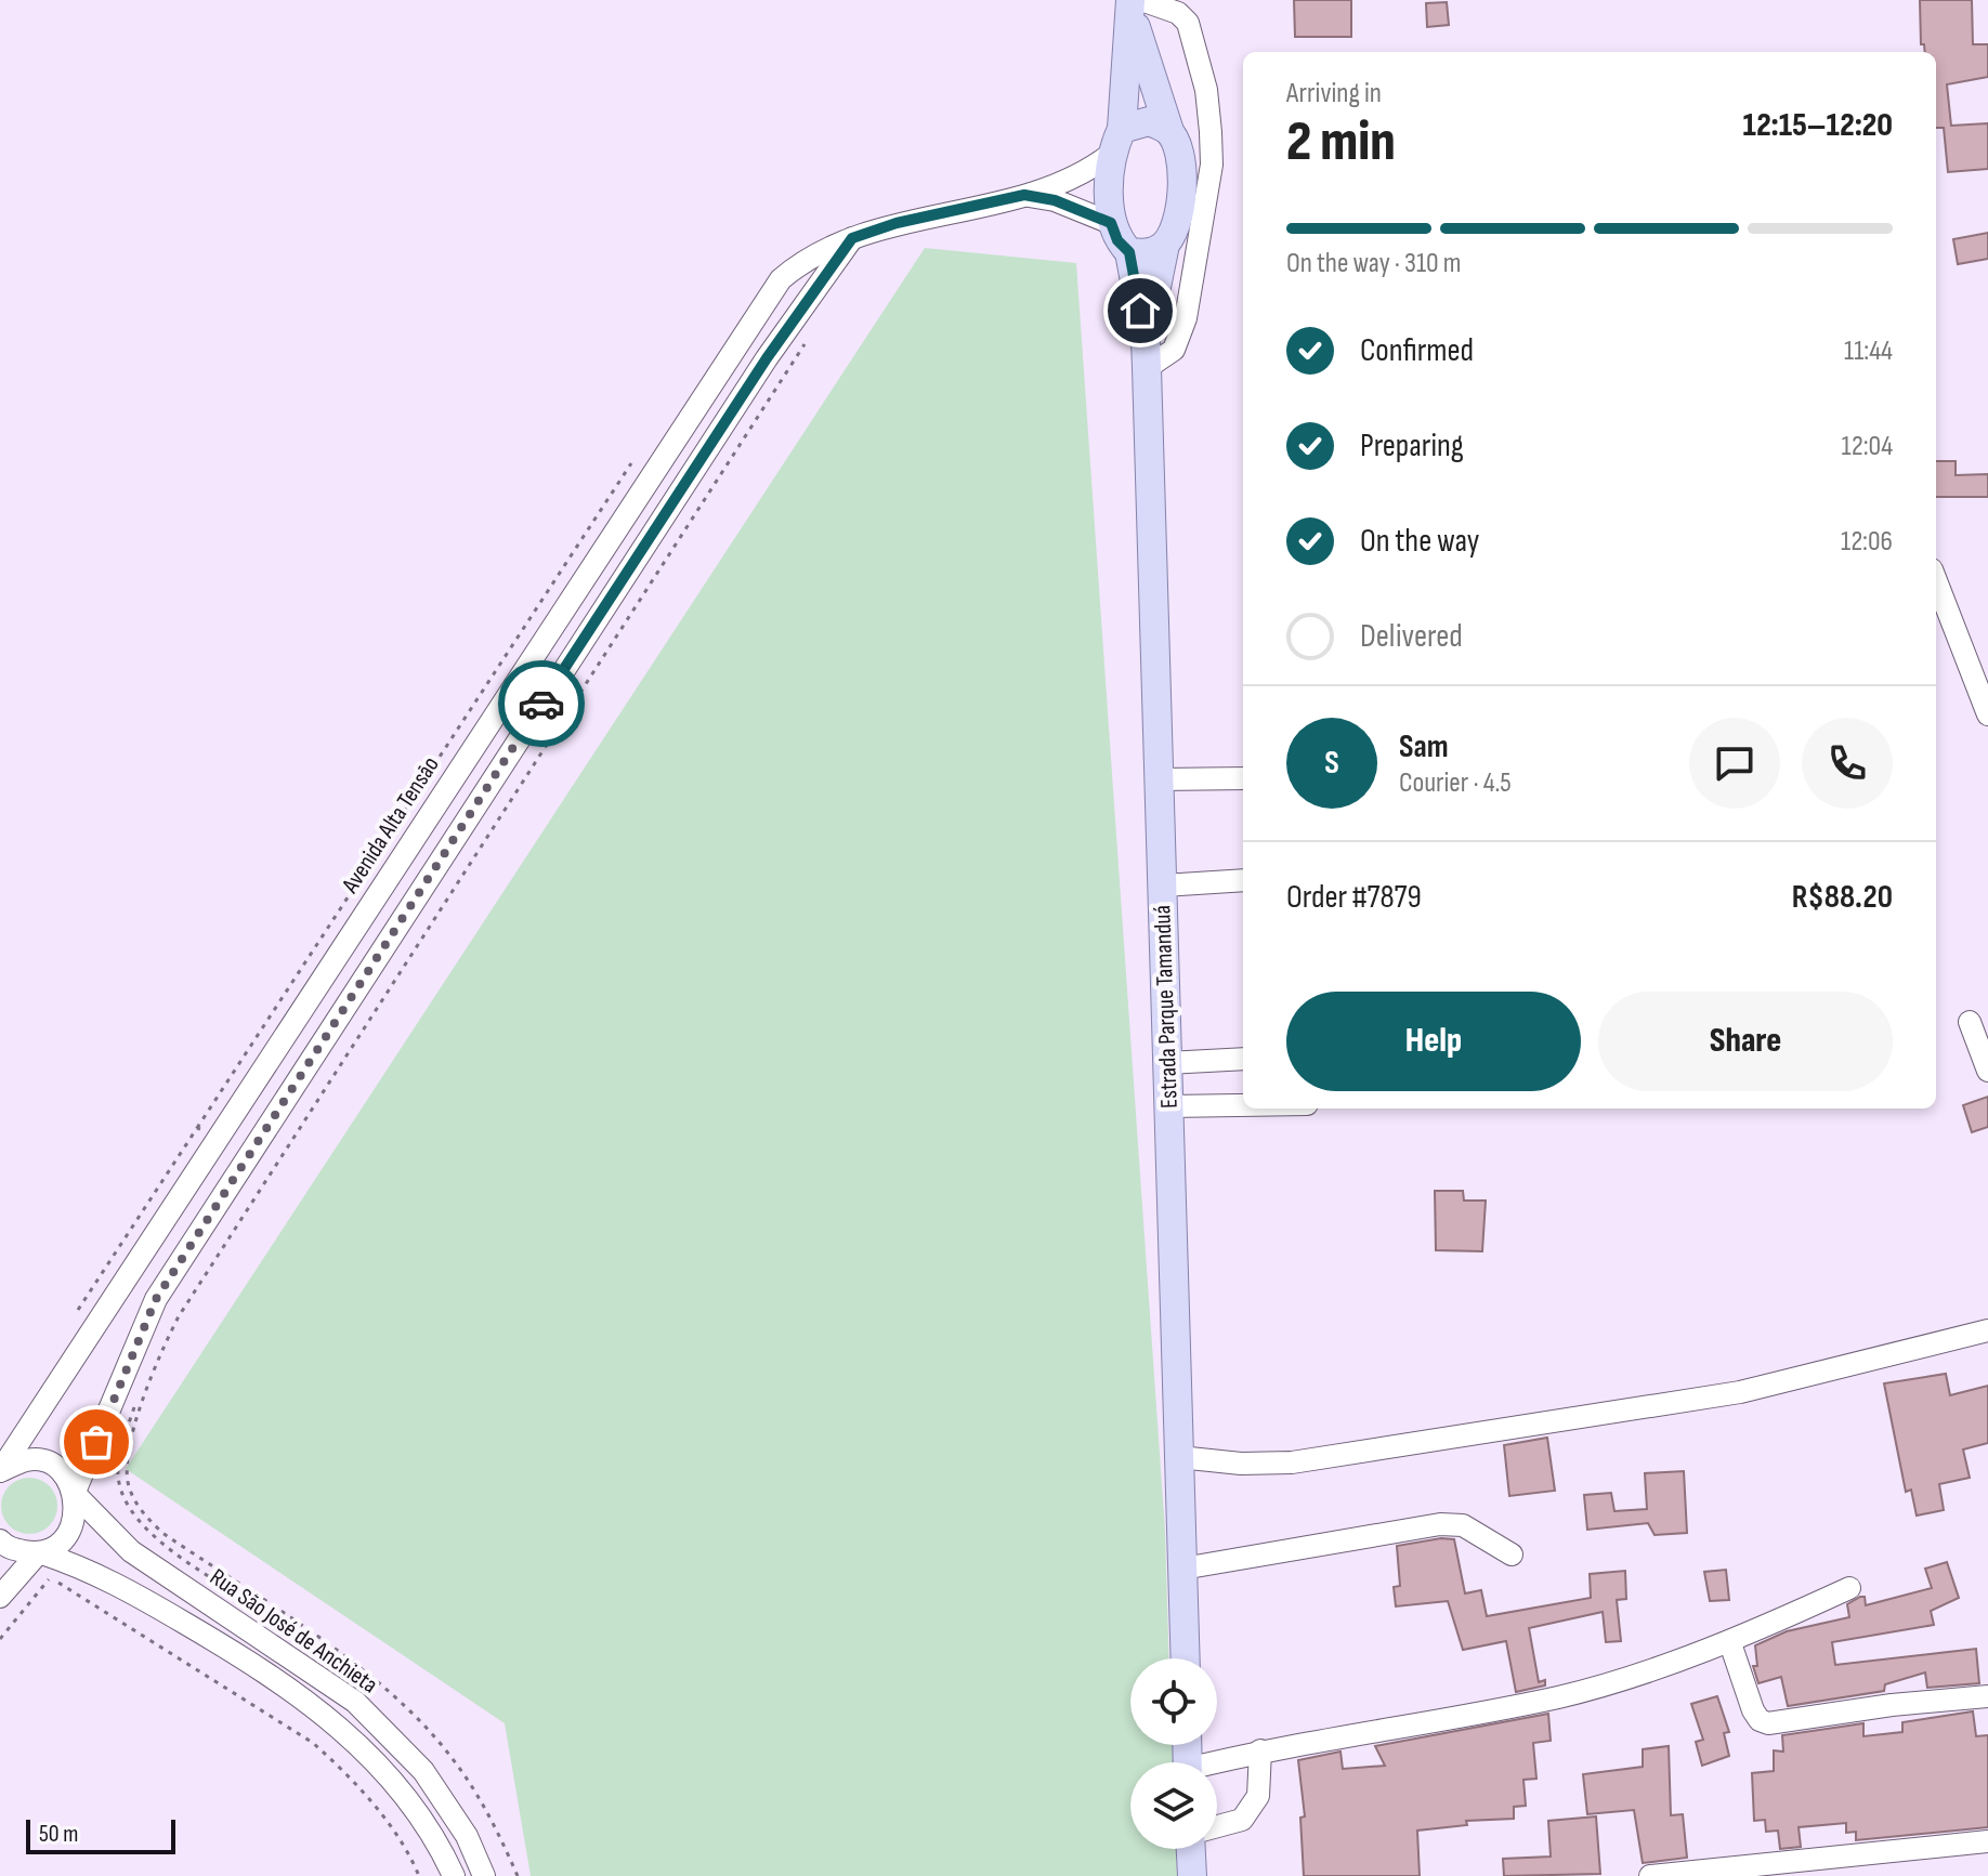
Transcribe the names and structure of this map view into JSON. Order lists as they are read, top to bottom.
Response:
{
  "streets": {
    "main road": ["Estrada Parque Tamanduá"],
    "street": ["Avenida Alta Tensāo", "Rua São José de Anchieta"]
  },
  "crossings": [
    ["Avenida Alta Tensāo", "Rua São José de Anchieta"]
  ],
  "scale_bar": "50 m",
  "page": {
    "heading": ["2 min", "Arriving in", "12:15–12:20"],
    "panel": [
      "Sam",
      "Courier · 4.5",
      "Order #7879",
      "R$88.20"
    ],
    "bar": "On the way · 310 m",
    "list": [
      ["Confirmed", "11:44"],
      ["Preparing", "12:04"],
      ["On the way", "12:06"],
      "Delivered"
    ],
    "round": "S",
    "buttons": ["Help", "Share"],
    "scale": "50 m"
  }
}
